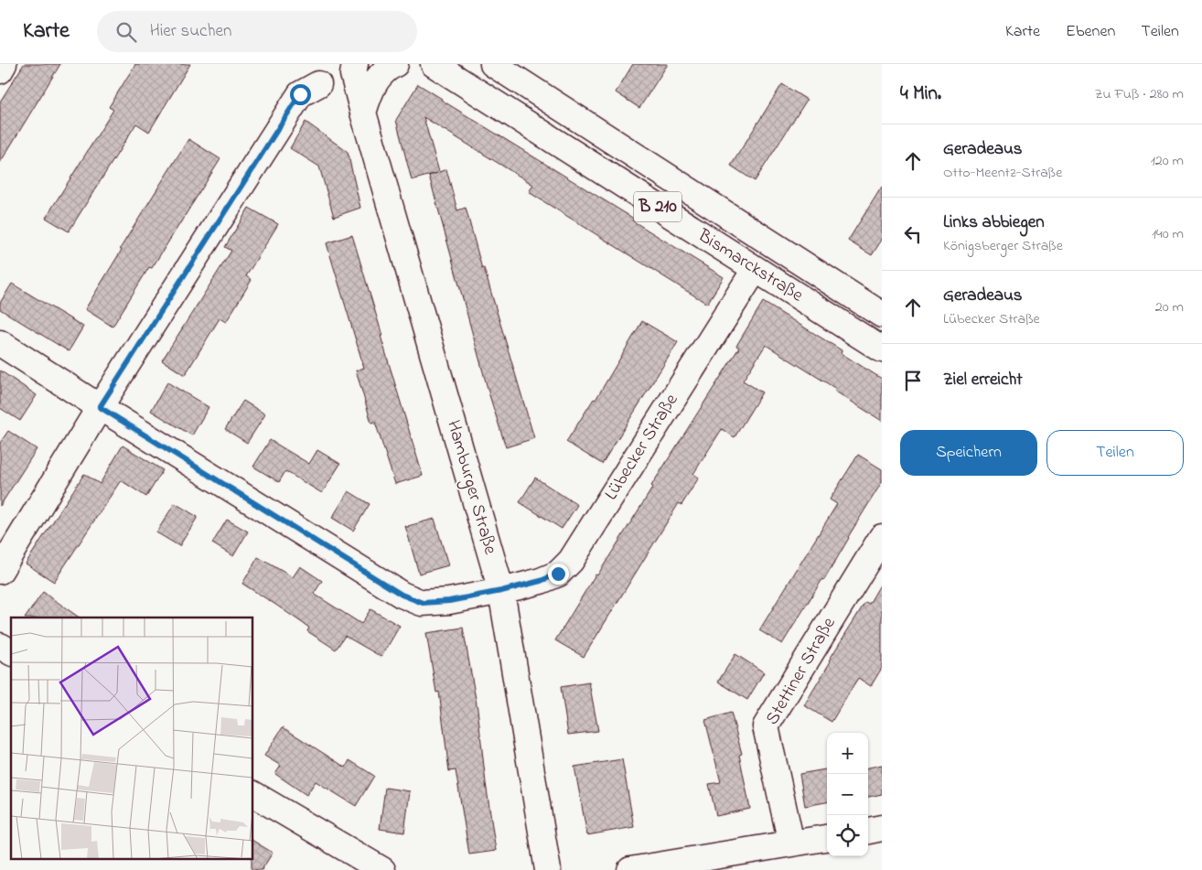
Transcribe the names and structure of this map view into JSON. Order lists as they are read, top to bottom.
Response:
{
  "streets": {
    "street": [
      "B 210",
      "Bismarckstraße",
      "Lübecker Straße",
      "Hamburger Straße",
      "Stettiner Straße"
    ]
  },
  "crossings": [
    ["Bismarckstraße", "Lübecker Straße"],
    ["Lübecker Straße", "Hamburger Straße"]
  ],
  "page": {
    "header": "Karte",
    "search": "Hier suchen",
    "nav": ["Karte", "Ebenen", "Teilen"],
    "heading": ["4 Min.", "Zu Fuß · 280 m"],
    "list": [
      ["Geradeaus", "Otto-Meentz-Straße", "120 m"],
      ["Links abbiegen", "Königsberger Straße", "140 m"],
      ["Geradeaus", "Lübecker Straße", "20 m"],
      "Ziel erreicht"
    ],
    "buttons": ["Speichern", "Teilen"],
    "map_buttons": ["+", "−"]
  }
}
